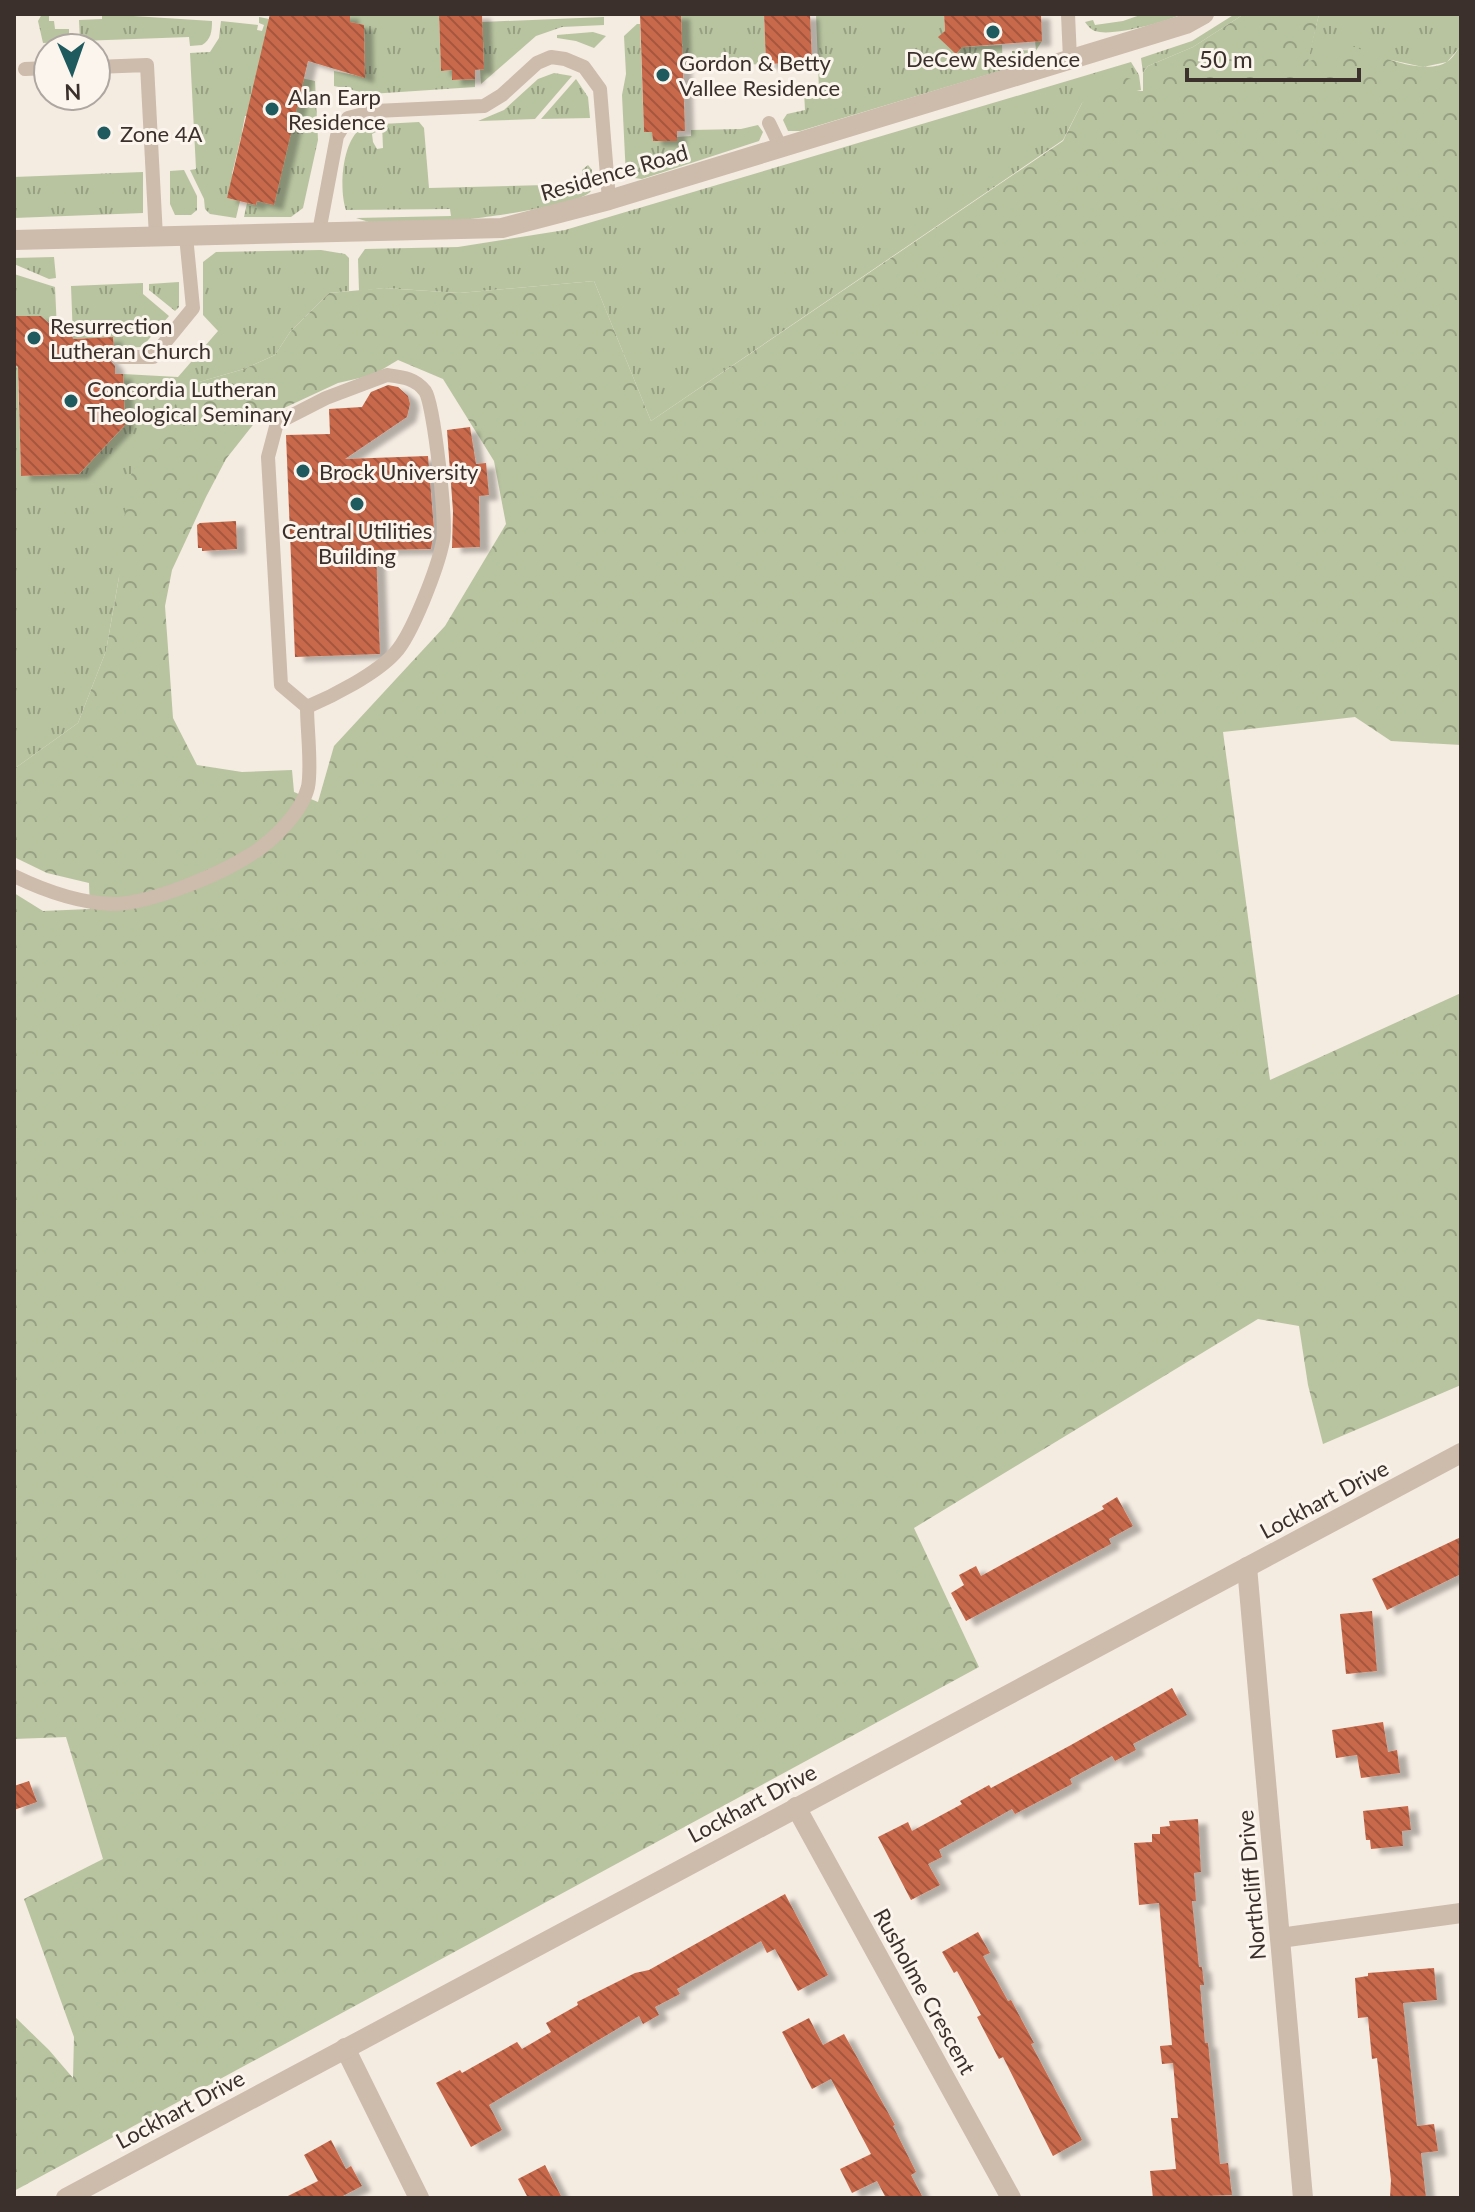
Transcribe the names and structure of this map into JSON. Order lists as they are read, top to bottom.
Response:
{
  "streets": {
    "street": [
      "Residence Road",
      "Lockhart Drive",
      "Northcliff Drive",
      "Rusholme Crescent"
    ]
  },
  "crossings": [
    ["Lockhart Drive", "Northcliff Drive"],
    ["Lockhart Drive", "Rusholme Crescent"]
  ],
  "places": [
    "DeCew Residence",
    "Gordon & Betty Vallee Residence",
    "Alan Earp Residence",
    "Zone 4A",
    "Resurrection Lutheran Church",
    "Concordia Lutheran Theological Seminary",
    "Brock University",
    "Central Utilities Building"
  ],
  "scale_bar": "50 m",
  "north": "bottom"
}
